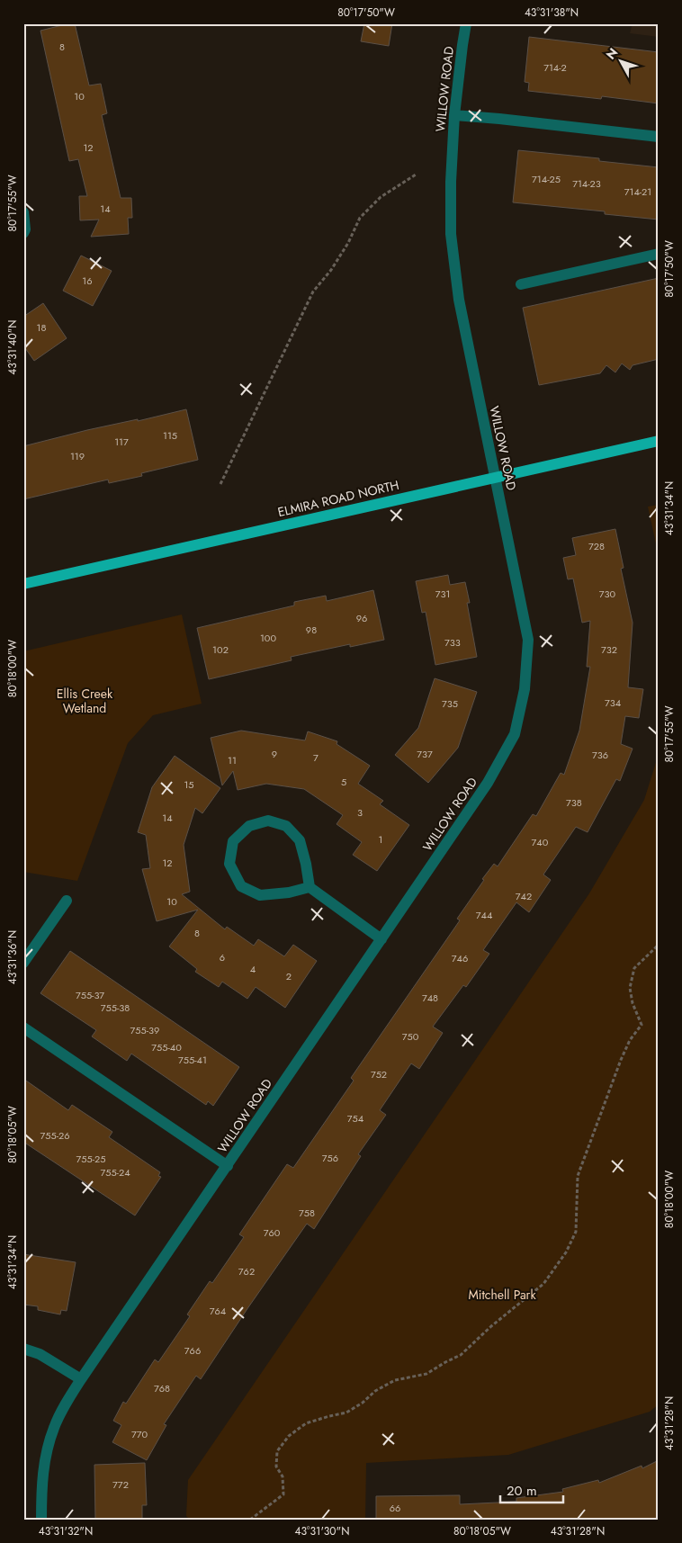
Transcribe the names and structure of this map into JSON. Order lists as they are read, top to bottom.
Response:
{
  "streets": {
    "main road": ["ELMIRA ROAD NORTH"],
    "street": ["WILLOW ROAD"]
  },
  "crossings": [
    ["WILLOW ROAD", "ELMIRA ROAD NORTH"]
  ],
  "parks": ["Ellis Creek Wetland", "Mitchell Park"],
  "house_numbers": [
    "8",
    "714-2",
    "10",
    "12",
    "714-25",
    "714-23",
    "714-21",
    "14",
    "16",
    "18",
    "115",
    "117",
    "119",
    "728",
    "731",
    "730",
    "96",
    "98",
    "100",
    "733",
    "102",
    "732",
    "734",
    "735",
    "9",
    "737",
    "736",
    "7",
    "11",
    "5",
    "15",
    "738",
    "3",
    "14",
    "1",
    "740",
    "12",
    "742",
    "10",
    "744",
    "8",
    "6",
    "746",
    "4",
    "2",
    "755-37",
    "748",
    "755-38",
    "755-39",
    "750",
    "755-40",
    "755-41",
    "752",
    "754",
    "755-26",
    "756",
    "755-25",
    "755-24",
    "758",
    "760",
    "762",
    "764",
    "766",
    "768",
    "770",
    "772",
    "66"
  ],
  "scale_bar": "20 m",
  "north": "top left",
  "coordinates": [
    "80°17'50\"W",
    "43°31'38\"N",
    "80°17'55\"W",
    "43°31'40\"N",
    "43°31'34\"N",
    "80°18'00\"W",
    "43°31'36\"N",
    "80°18'05\"W",
    "43°31'28\"N",
    "43°31'32\"N",
    "43°31'30\"N"
  ]
}
